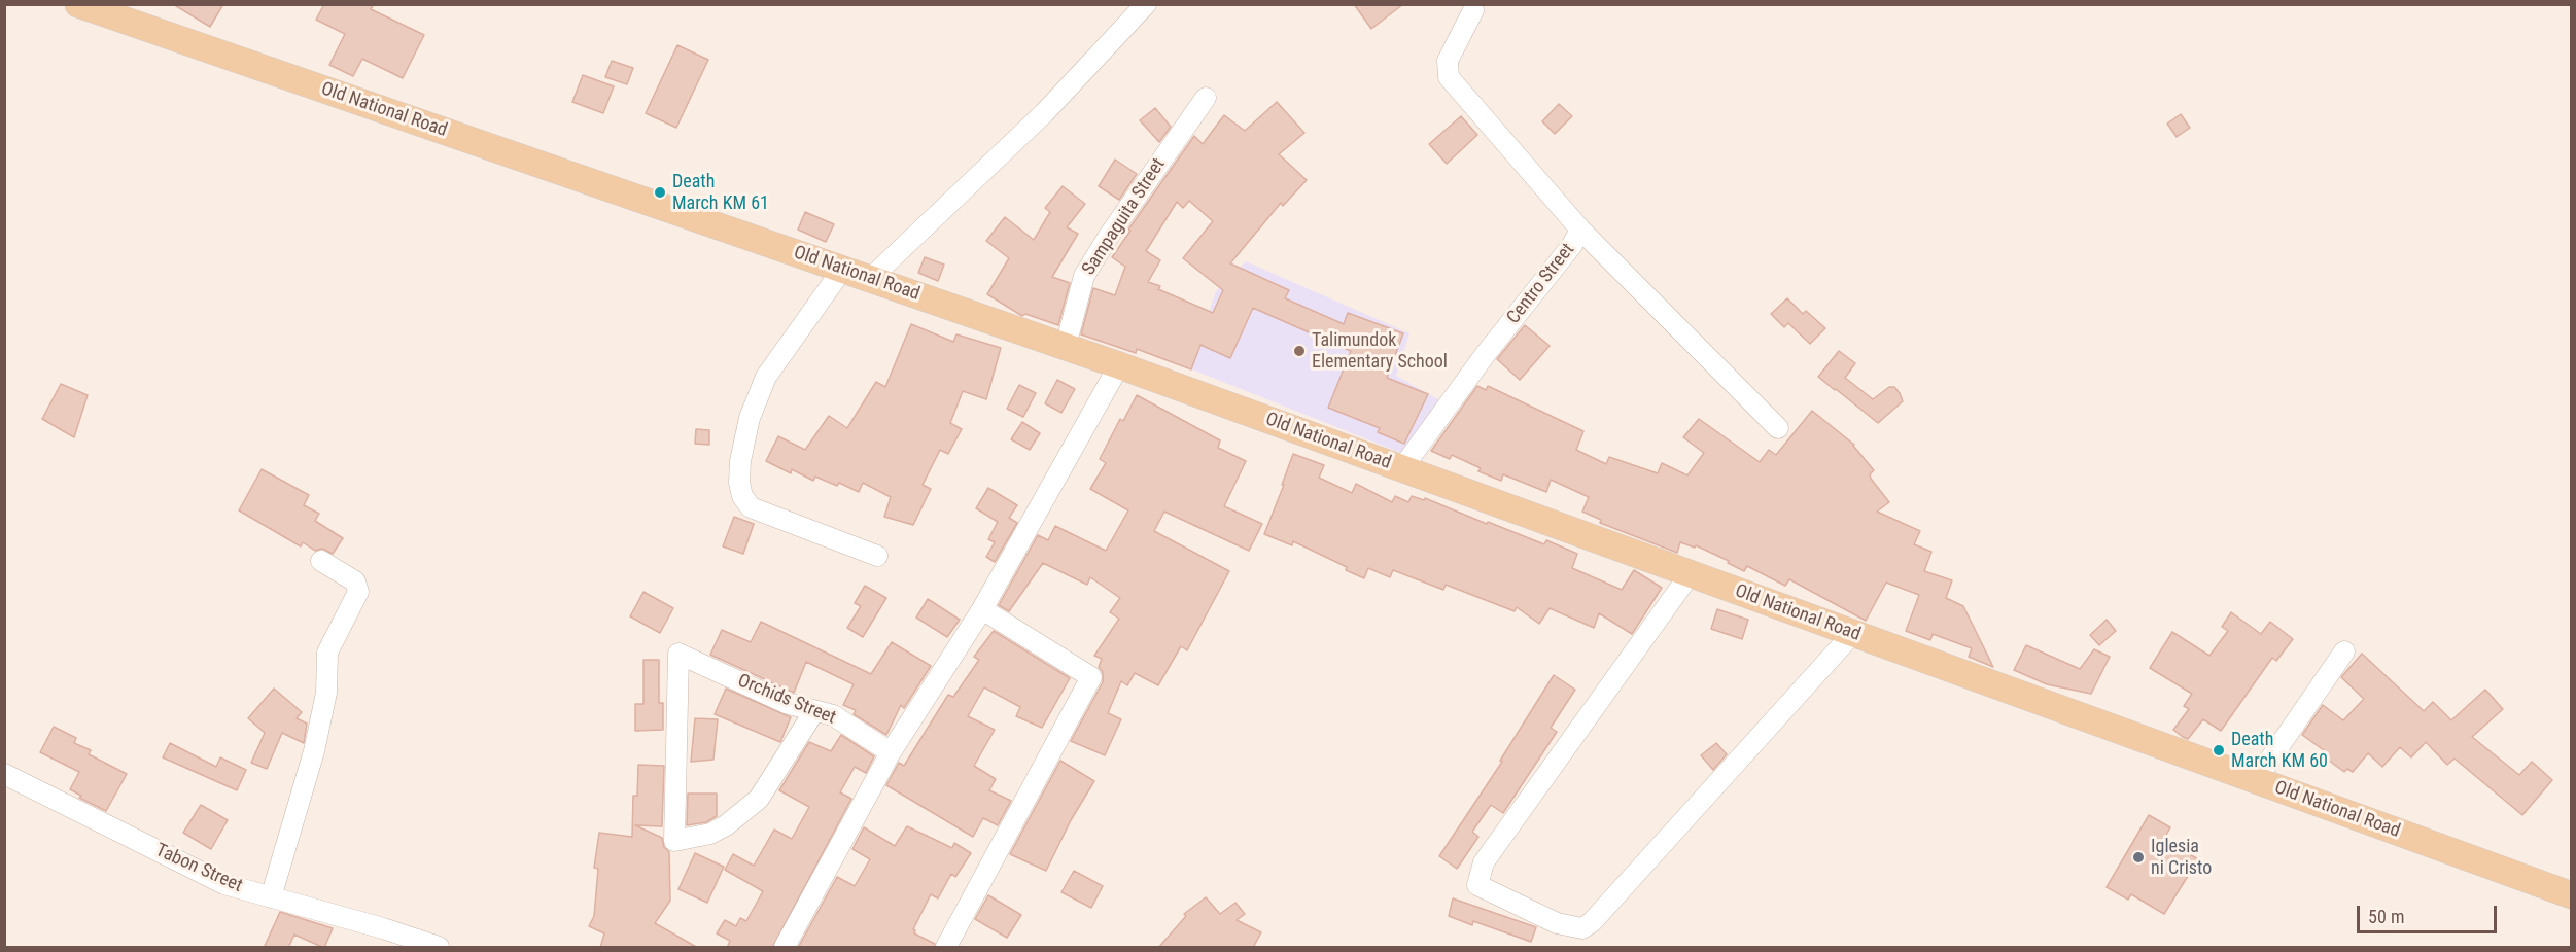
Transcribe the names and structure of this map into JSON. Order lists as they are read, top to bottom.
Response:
{
  "streets": {
    "main road": ["Old National Road"],
    "street": [
      "Sampaguita Street",
      "Centro Street",
      "Orchids Street",
      "Tabon Street"
    ]
  },
  "crossings": [
    ["Old National Road", "Sampaguita Street"],
    ["Old National Road", "Centro Street"]
  ],
  "places": [
    "Death March KM 61",
    "Talimundok Elementary School",
    "Death March KM 60",
    "Iglesia ni Cristo"
  ],
  "scale_bar": "50 m"
}
